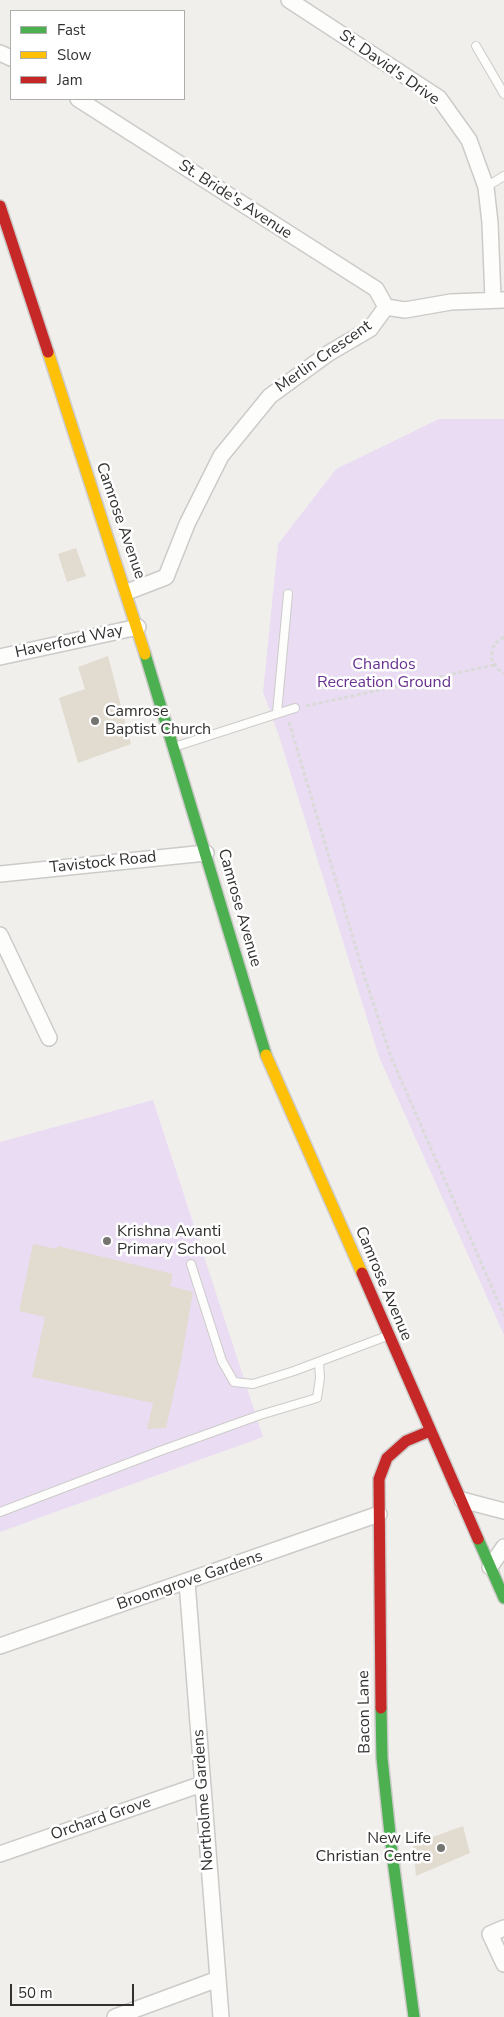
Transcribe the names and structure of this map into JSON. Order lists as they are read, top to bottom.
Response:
{
  "streets": {
    "street": [
      "St. David's Drive",
      "St. Bride's Avenue",
      "Merlin Crescent",
      "Camrose Avenue",
      "Haverford Way",
      "Tavistock Road",
      "Broomgrove Gardens",
      "Bacon Lane",
      "Northolme Gardens",
      "Orchard Grove"
    ]
  },
  "crossings": [
    ["St. David's Drive", "Merlin Crescent"],
    ["St. Bride's Avenue", "Merlin Crescent"],
    ["Merlin Crescent", "Camrose Avenue"],
    ["Camrose Avenue", "Haverford Way"],
    ["Camrose Avenue", "Tavistock Road"],
    ["Camrose Avenue", "Bacon Lane"],
    ["Broomgrove Gardens", "Bacon Lane"],
    ["Broomgrove Gardens", "Northolme Gardens"],
    ["Northolme Gardens", "Orchard Grove"]
  ],
  "parks": ["Chandos Recreation Ground"],
  "places": ["Camrose Baptist Church", "Krishna Avanti Primary School", "New Life Christian Centre"],
  "legend": ["Fast", "Slow", "Jam"],
  "scale_bar": "50 m"
}
